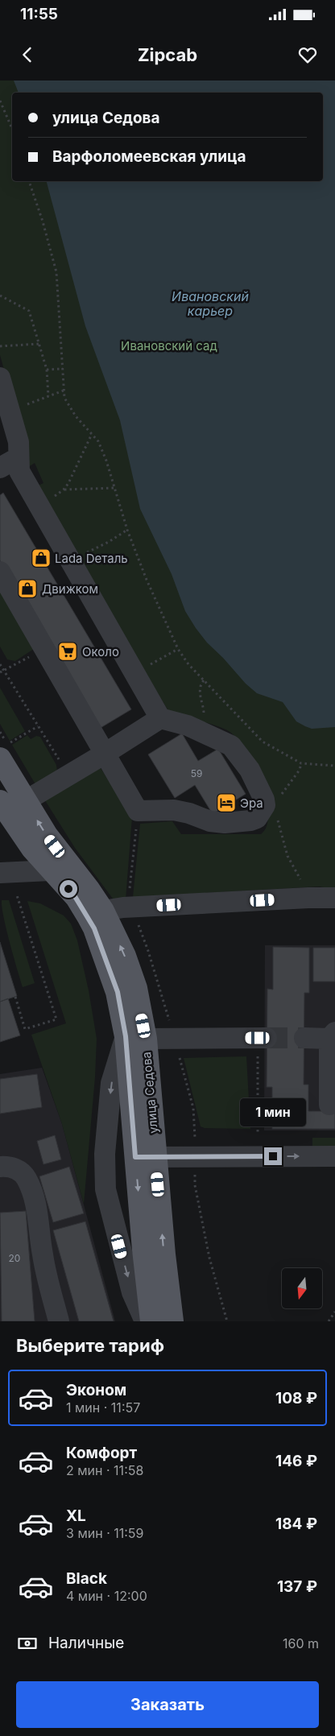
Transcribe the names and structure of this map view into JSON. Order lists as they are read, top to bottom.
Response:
{
  "streets": {
    "main road": ["улица Седова"]
  },
  "water": ["Ивановский карьер"],
  "parks": ["Ивановский сад"],
  "places": {
    "shop": ["Lada Dеталь", "Движком"],
    "supermarket": ["Около"],
    "hotel": ["Эра"]
  },
  "house_numbers": ["59", "20"],
  "north": "bottom",
  "page": {
    "status": "11:55",
    "header": "Zipcab",
    "banner": ["улица Седова", "Варфоломеевская улица"],
    "bubble": "1 мин",
    "heading": "Выберите тариф",
    "list": [
      {
        "name": "Эконом",
        "note": "1 мин · 11:57",
        "value": "108 ₽"
      },
      {
        "name": "Комфорт",
        "note": "2 мин · 11:58",
        "value": "146 ₽"
      },
      {
        "name": "XL",
        "note": "3 мин · 11:59",
        "value": "184 ₽"
      },
      {
        "name": "Black",
        "note": "4 мин · 12:00",
        "value": "137 ₽"
      }
    ],
    "pay": ["Наличные", "160 m"],
    "buttons": "Заказать"
  }
}
